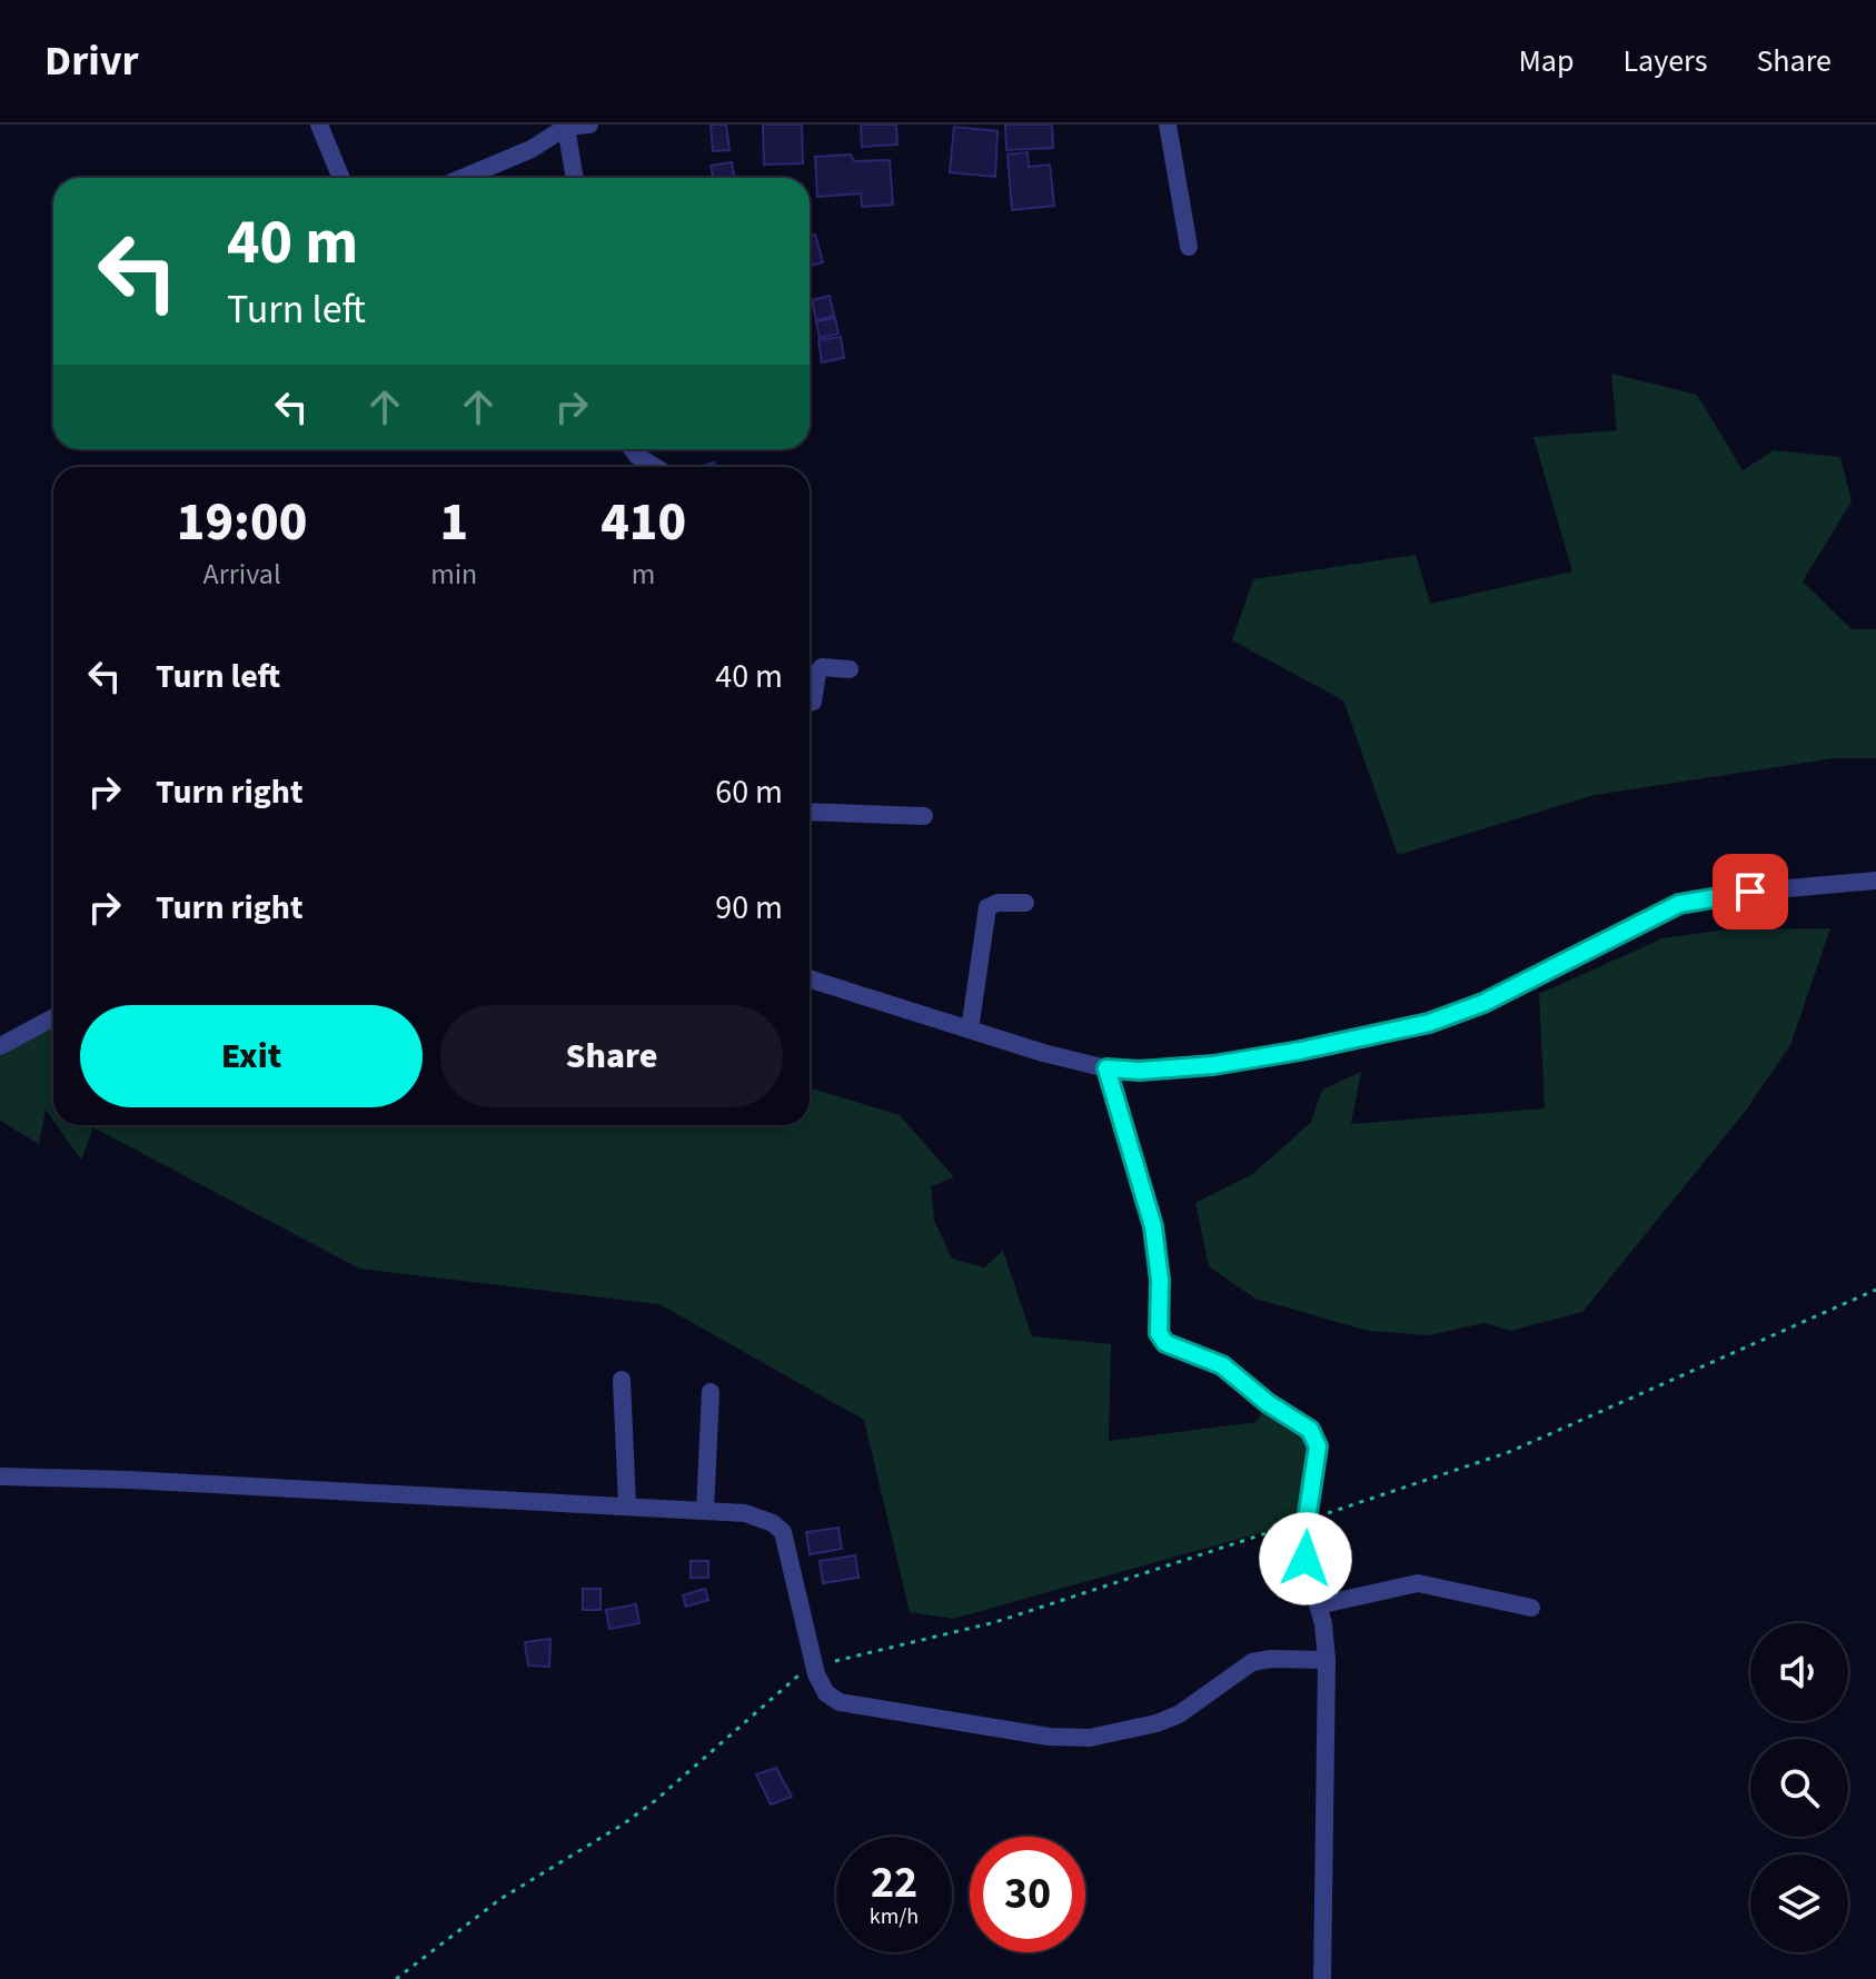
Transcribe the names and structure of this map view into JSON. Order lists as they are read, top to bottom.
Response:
{
  "page": {
    "header": "Drivr",
    "nav": ["Map", "Layers", "Share"],
    "turn": ["40 m", "Turn left"],
    "eta": [
      "19:00",
      "Arrival",
      "1",
      "min",
      "410",
      "m"
    ],
    "list": [
      {
        "name": "Turn left",
        "value": "40 m"
      },
      {
        "name": "Turn right",
        "value": "60 m"
      },
      {
        "name": "Turn right",
        "value": "90 m"
      }
    ],
    "buttons": ["Exit", "Share"],
    "speed": "22 km/h",
    "limit": "30"
  }
}
